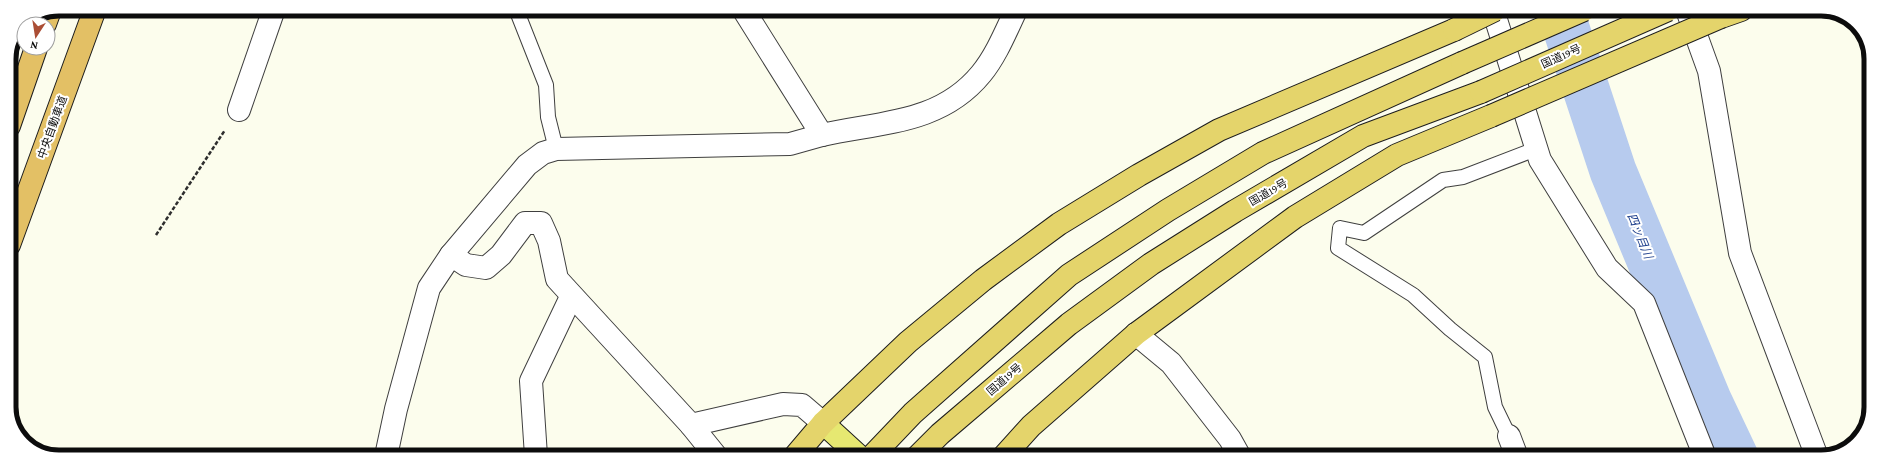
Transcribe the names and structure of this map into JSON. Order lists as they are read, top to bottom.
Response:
{
  "streets": {
    "highway": ["国道19号", "中央自動車道"]
  },
  "water": ["四ッ目川"],
  "north": "bottom"
}
